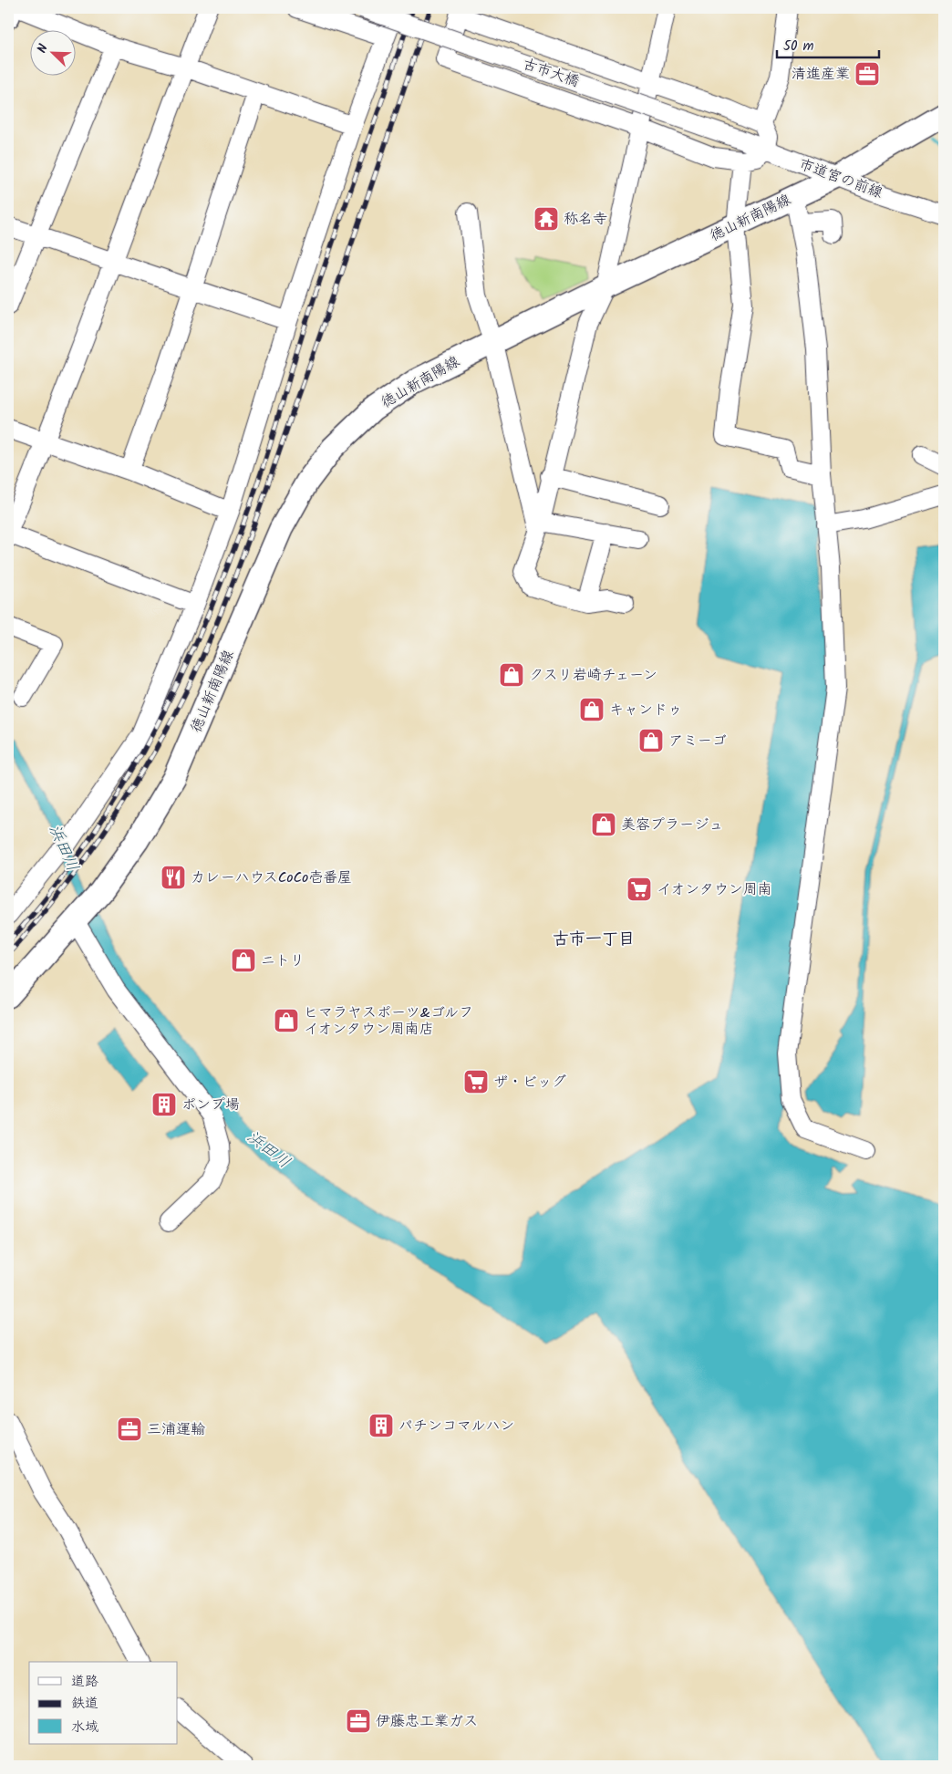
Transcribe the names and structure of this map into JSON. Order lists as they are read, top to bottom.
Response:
{
  "streets": {
    "main road": ["徳山新南陽線"],
    "street": ["古市大橋", "市道宮の前線"]
  },
  "crossings": [
    ["古市大橋", "市道宮の前線"],
    ["市道宮の前線", "徳山新南陽線"]
  ],
  "districts": ["古市一丁目"],
  "water": ["浜田川"],
  "places": {
    "office": ["清進産業", "三浦運輸", "伊藤忠工業ガス"],
    "temple": ["称名寺"],
    "shop": [
      "クスリ岩崎チェーン",
      "キャンドゥ",
      "アミーゴ",
      "美容プラージュ",
      "ニトリ",
      "ヒマラヤスポーツ&ゴルフ イオンタウン周南店"
    ],
    "restaurant": ["カレーハウスCoCo壱番屋"],
    "supermarket": ["イオンタウン周南", "ザ・ビッグ"],
    "building": ["ポンプ場", "パチンコマルハン"]
  },
  "legend": ["道路", "鉄道", "水域"],
  "scale_bar": "50 m",
  "north": "top left"
}
